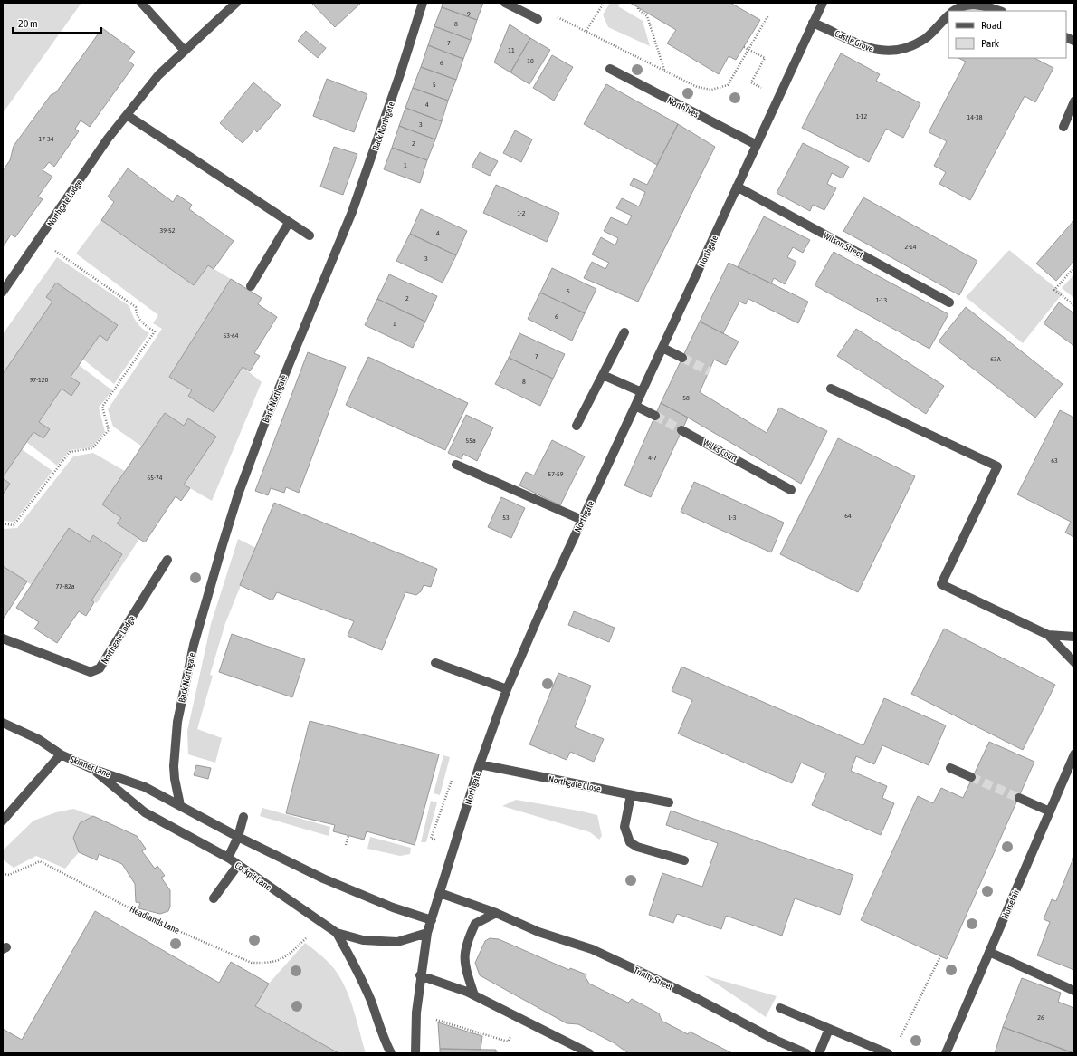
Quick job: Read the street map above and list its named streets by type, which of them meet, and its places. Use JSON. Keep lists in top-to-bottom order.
{
  "streets": {
    "street": [
      "Castle Grove",
      "North Ives",
      "Back Northgate",
      "Northgate Lodge",
      "Wilson Street",
      "Northgate",
      "Wilks Court",
      "Skinner Lane",
      "Northgate Close",
      "Cockpit Lane",
      "Horsefair",
      "Trinity Street"
    ],
    "path": ["Headlands Lane"]
  },
  "crossings": [
    ["Castle Grove", "Northgate"],
    ["North Ives", "Northgate"],
    ["Back Northgate", "Skinner Lane"],
    ["Wilson Street", "Northgate"],
    ["Northgate", "Northgate Close"],
    ["Northgate", "Cockpit Lane"],
    ["Northgate", "Trinity Street"],
    ["Skinner Lane", "Cockpit Lane"]
  ],
  "house_numbers": [
    "9",
    "8",
    "7",
    "11",
    "10",
    "6",
    "5",
    "4",
    "1-12",
    "14-38",
    "3",
    "17-34",
    "2",
    "1",
    "1-2",
    "39-52",
    "4",
    "2-14",
    "3",
    "5",
    "2",
    "1-13",
    "6",
    "1",
    "53-64",
    "7",
    "63A",
    "97-120",
    "8",
    "58",
    "55a",
    "4-7",
    "63",
    "57-59",
    "65-74",
    "64",
    "53",
    "1-3",
    "77-82a",
    "26"
  ],
  "legend": ["Road", "Park"],
  "scale_bar": "20 m"
}
